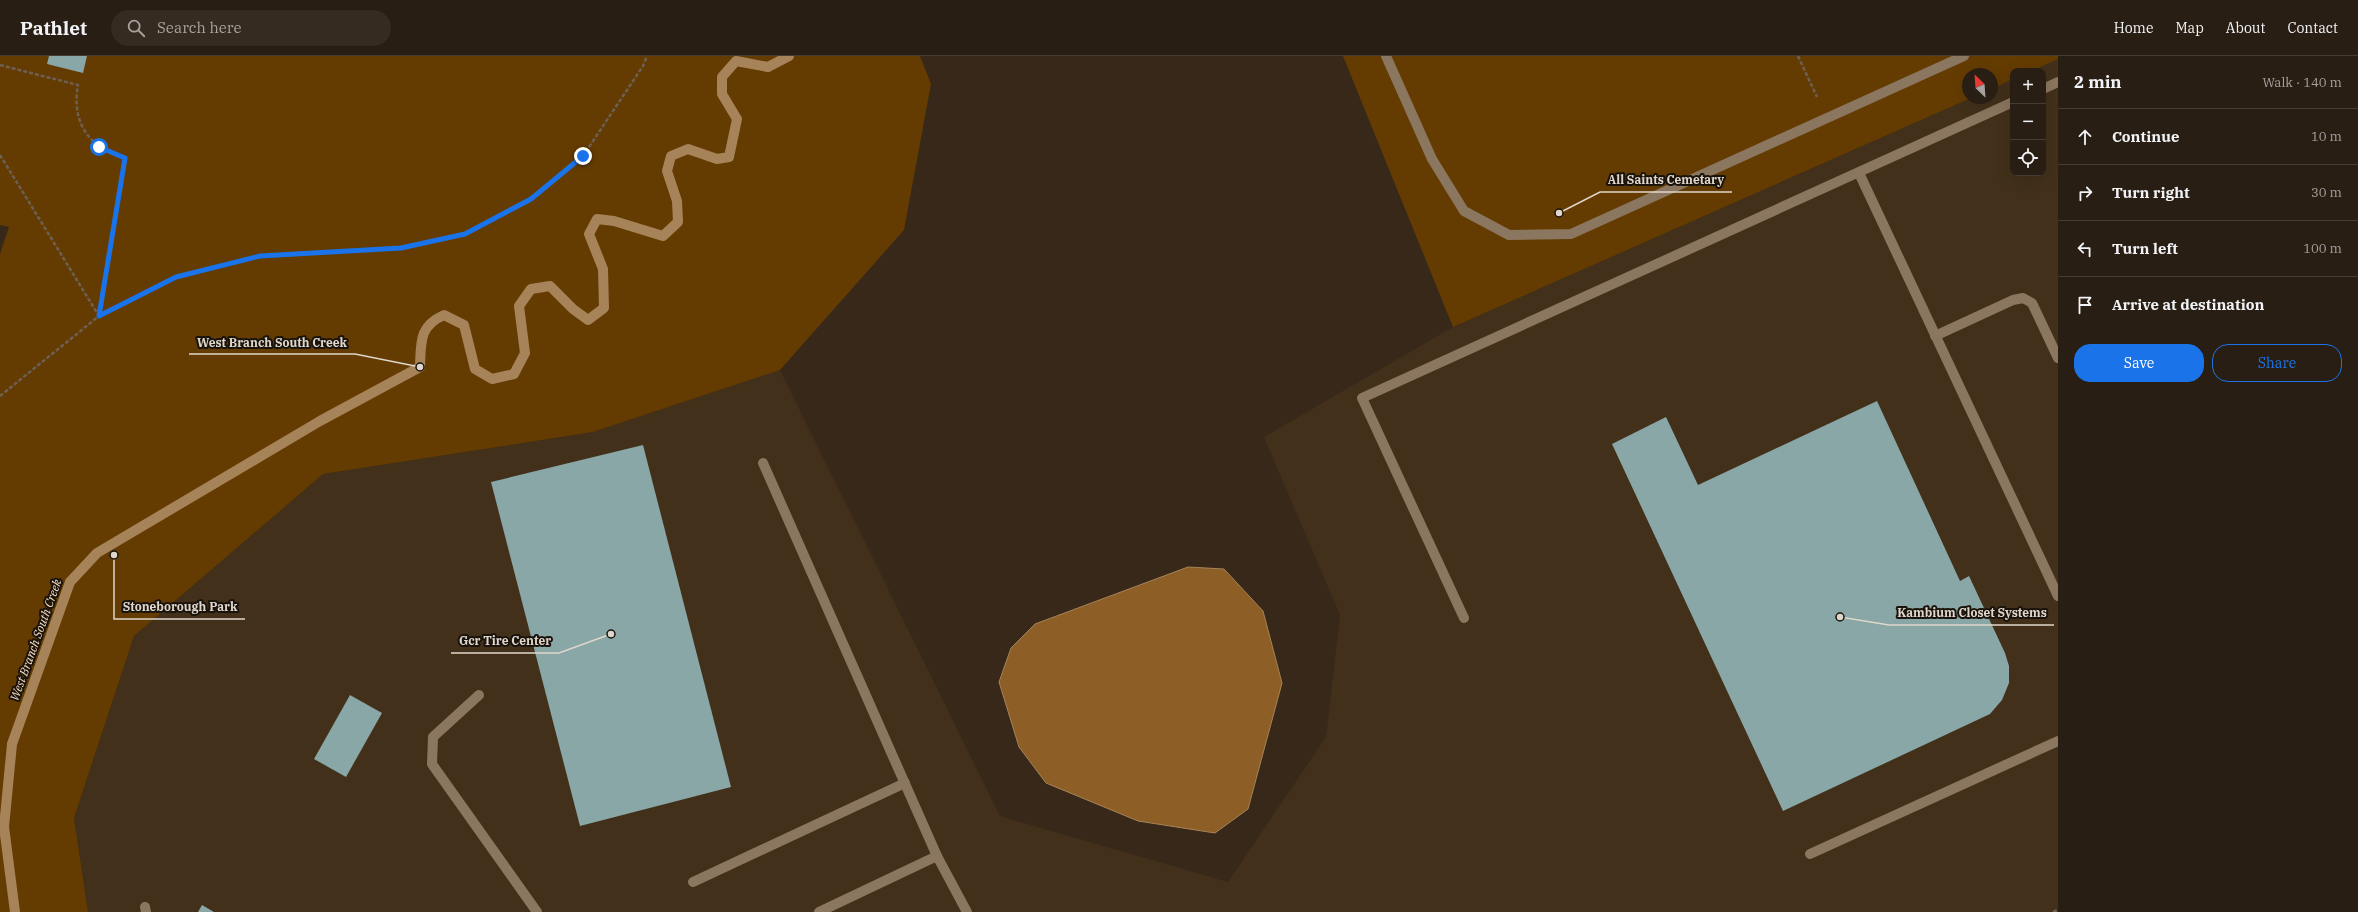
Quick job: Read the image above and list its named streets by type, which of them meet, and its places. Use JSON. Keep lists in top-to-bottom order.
{
  "water": ["West Branch South Creek"],
  "places": [
    "All Saints Cemetary",
    "West Branch South Creek",
    "Stoneborough Park",
    "Kambium Closet Systems",
    "Gcr Tire Center"
  ],
  "north": "top left",
  "page": {
    "header": "Pathlet",
    "search": "Search here",
    "nav": [
      "Home",
      "Map",
      "About",
      "Contact"
    ],
    "heading": ["2 min", "Walk · 140 m"],
    "map_buttons": ["+", "−"],
    "list": [
      ["Continue", "10 m"],
      ["Turn right", "30 m"],
      ["Turn left", "100 m"],
      "Arrive at destination"
    ],
    "buttons": ["Save", "Share"]
  }
}
